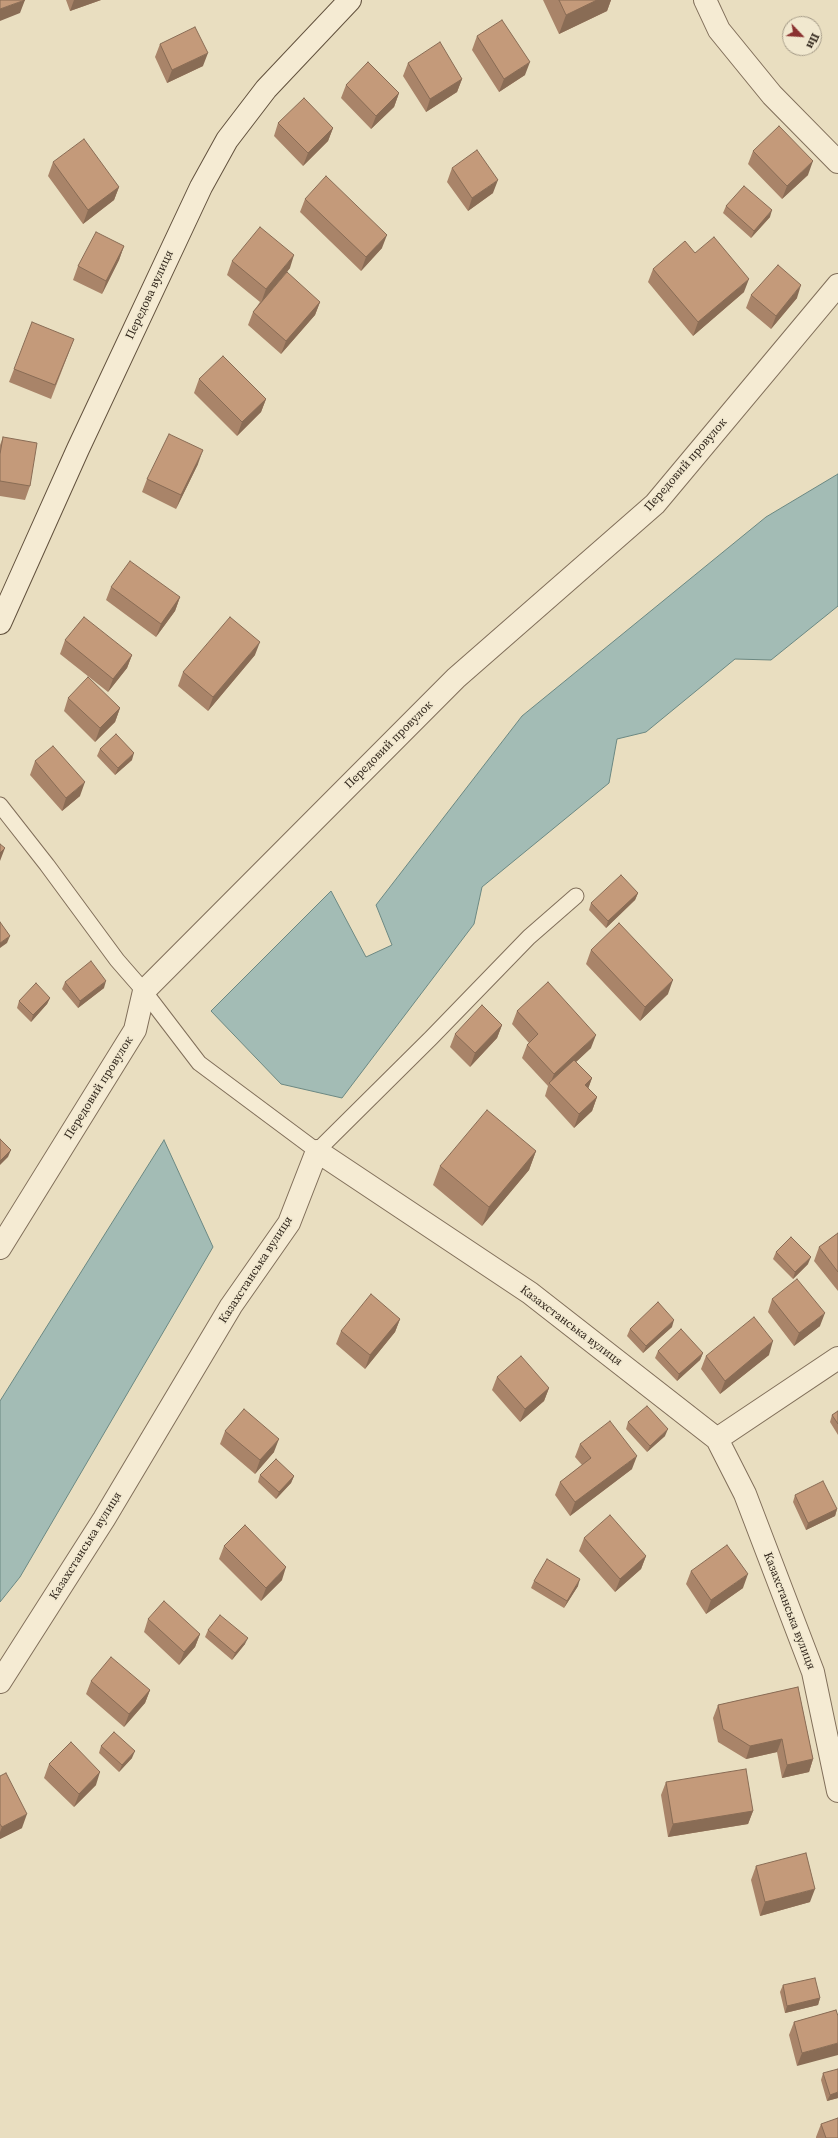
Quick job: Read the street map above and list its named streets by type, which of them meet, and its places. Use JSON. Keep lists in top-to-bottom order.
{
  "streets": {
    "street": ["Передова вулиця", "Передовий провулок", "Казахстанська вулиця"]
  },
  "north": "bottom right"
}
